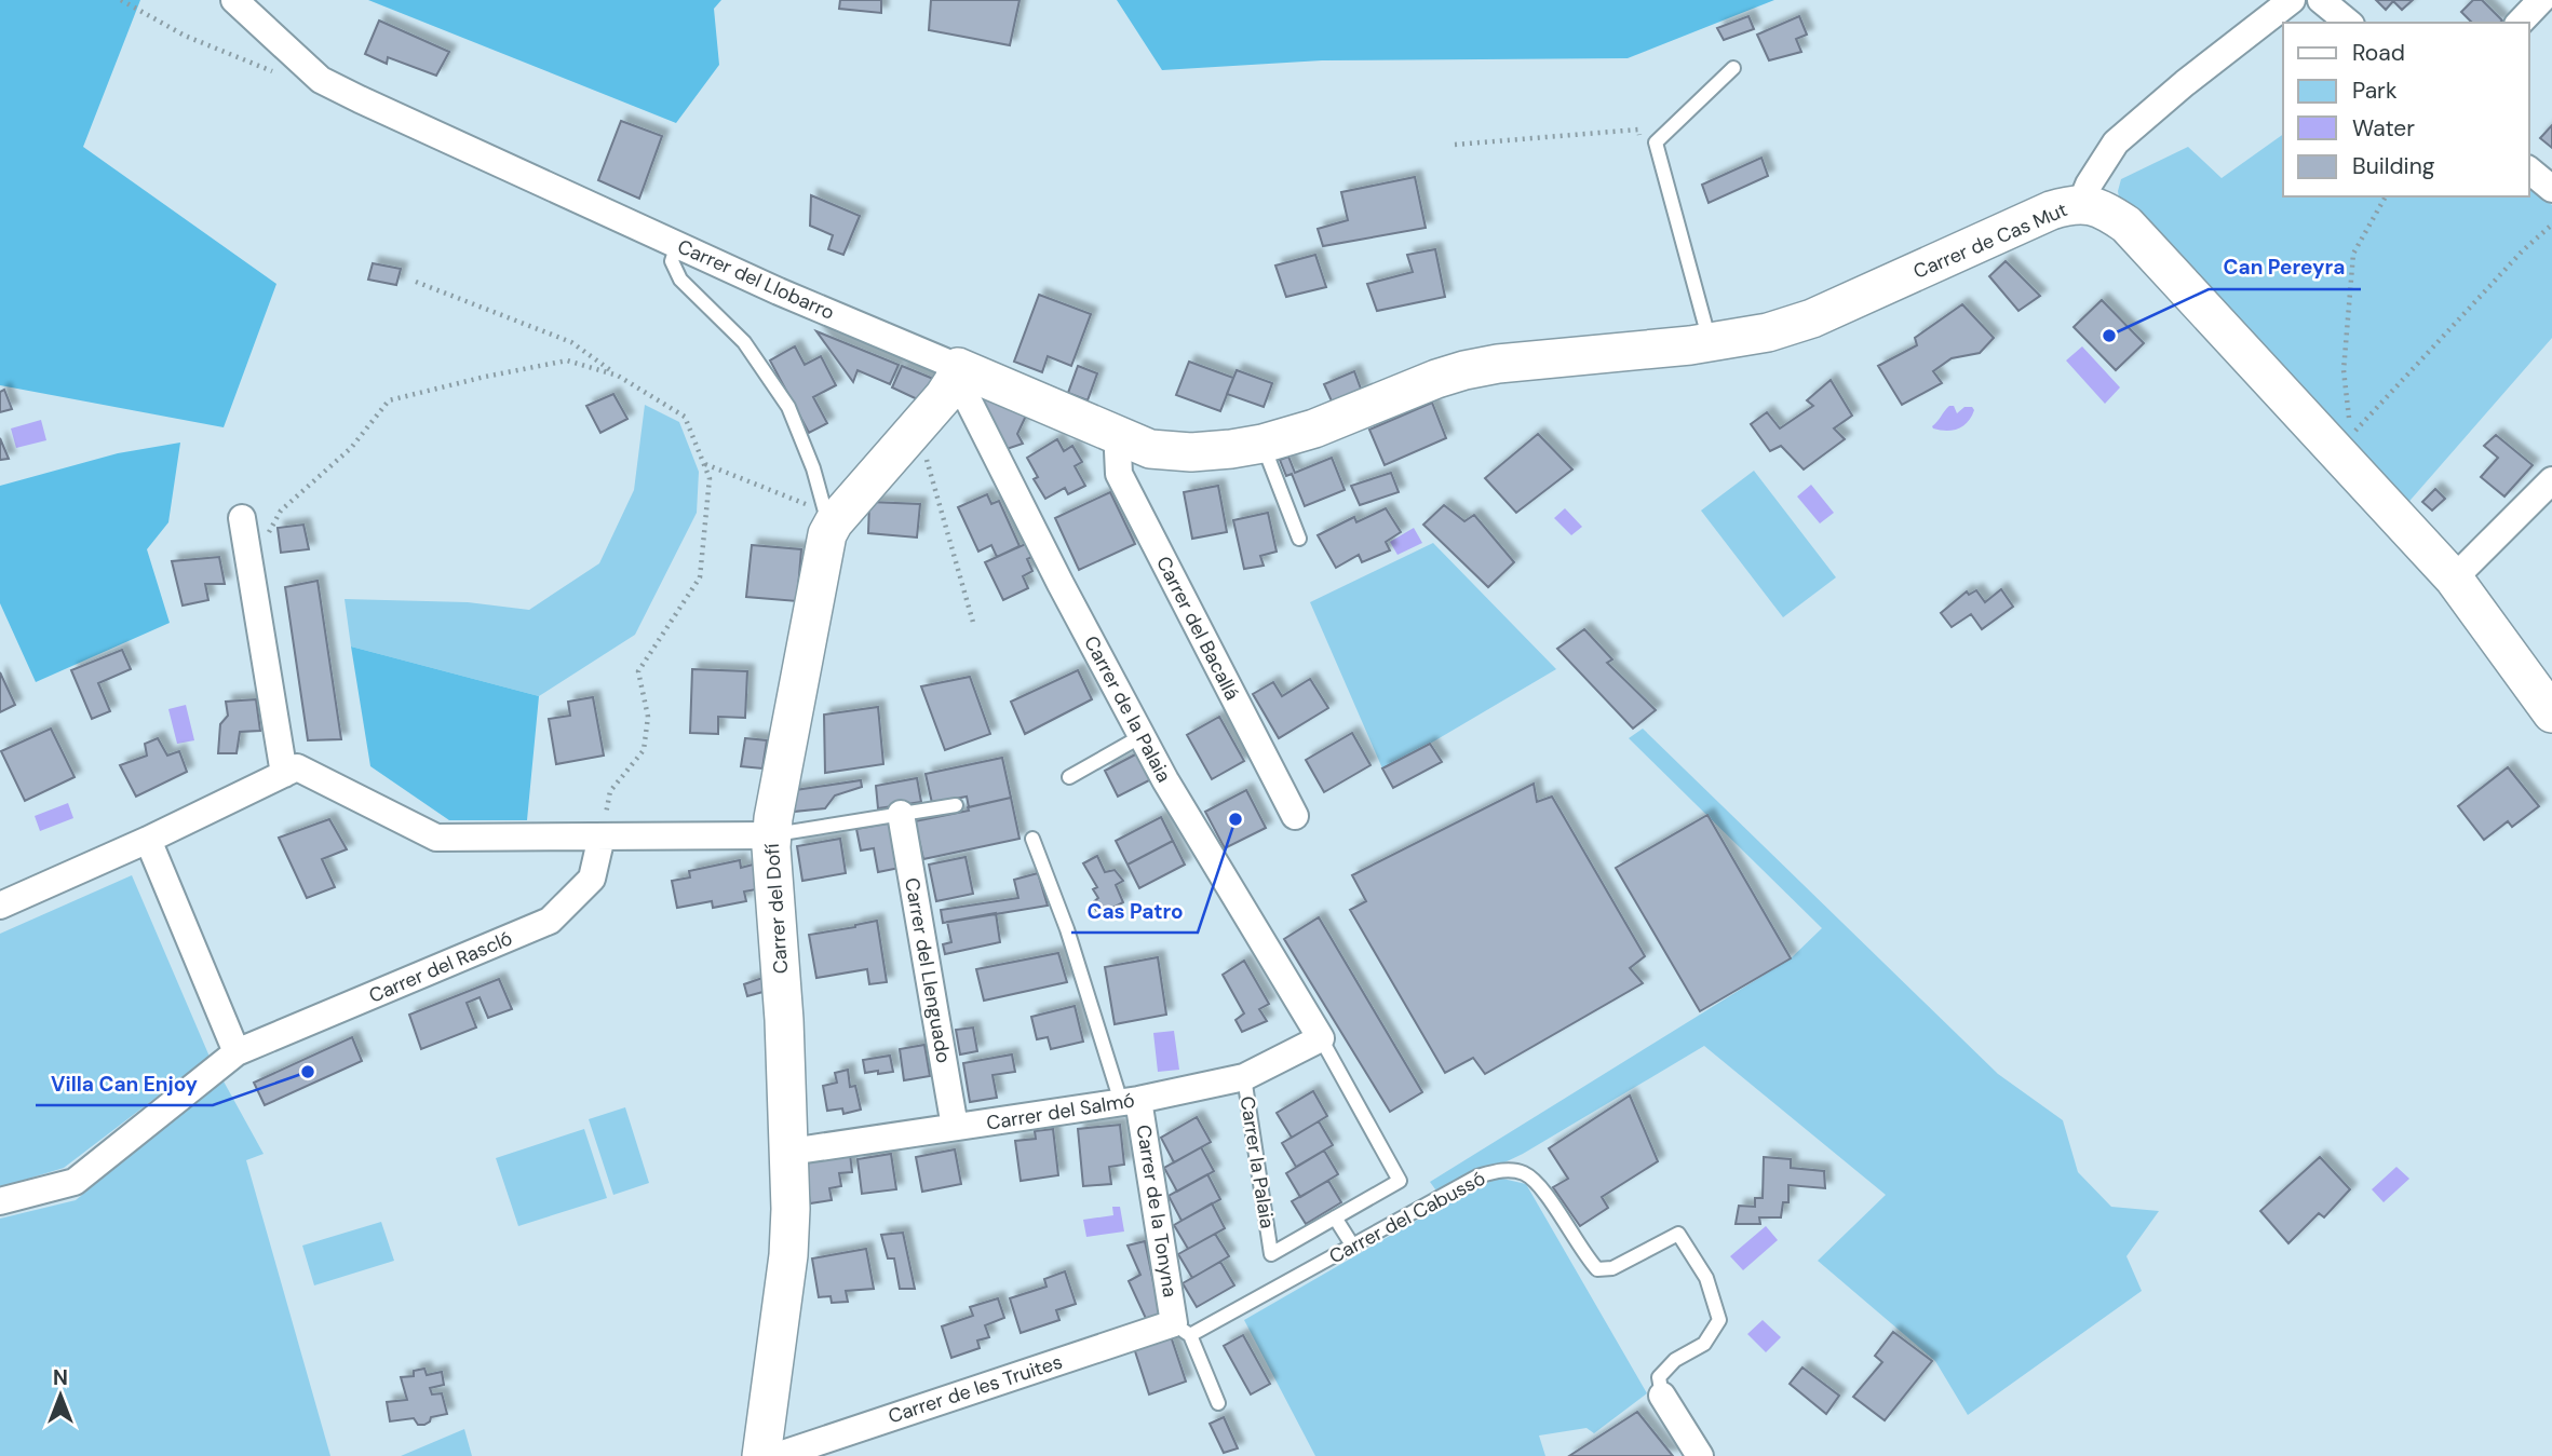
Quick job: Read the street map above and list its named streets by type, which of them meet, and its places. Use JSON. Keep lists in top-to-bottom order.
{
  "streets": {
    "street": [
      "Carrer de Cas Mut",
      "Carrer del Llobarro",
      "Carrer del Bacallá",
      "Carrer de la Palaia",
      "Carrer del Dofí",
      "Carrer del Rascló",
      "Carrer del Llenguado",
      "Carrer del Salmó",
      "Carrer de la Tonyna",
      "Carrer del Cabussó",
      "Carrer de les Truites"
    ],
    "lane": ["Carrer la Palaia"]
  },
  "crossings": [
    ["Carrer de Cas Mut", "Carrer del Llobarro"],
    ["Carrer del Llobarro", "Carrer del Bacallá"],
    ["Carrer del Llobarro", "Carrer de la Palaia"],
    ["Carrer del Llobarro", "Carrer del Dofí"],
    ["Carrer de la Palaia", "Carrer del Dofí"],
    ["Carrer de la Palaia", "Carrer del Salmó"],
    ["Carrer de la Palaia", "Carrer la Palaia"],
    ["Carrer del Dofí", "Carrer del Salmó"],
    ["Carrer del Llenguado", "Carrer del Salmó"],
    ["Carrer del Salmó", "Carrer la Palaia"],
    ["Carrer del Salmó", "Carrer de la Tonyna"],
    ["Carrer de la Tonyna", "Carrer del Cabussó"],
    ["Carrer de la Tonyna", "Carrer de les Truites"],
    ["Carrer del Cabussó", "Carrer de les Truites"]
  ],
  "places": ["Can Pereyra", "Cas Patro", "Villa Can Enjoy"],
  "legend": [
    "Road",
    "Park",
    "Water",
    "Building"
  ],
  "north": "top"
}
